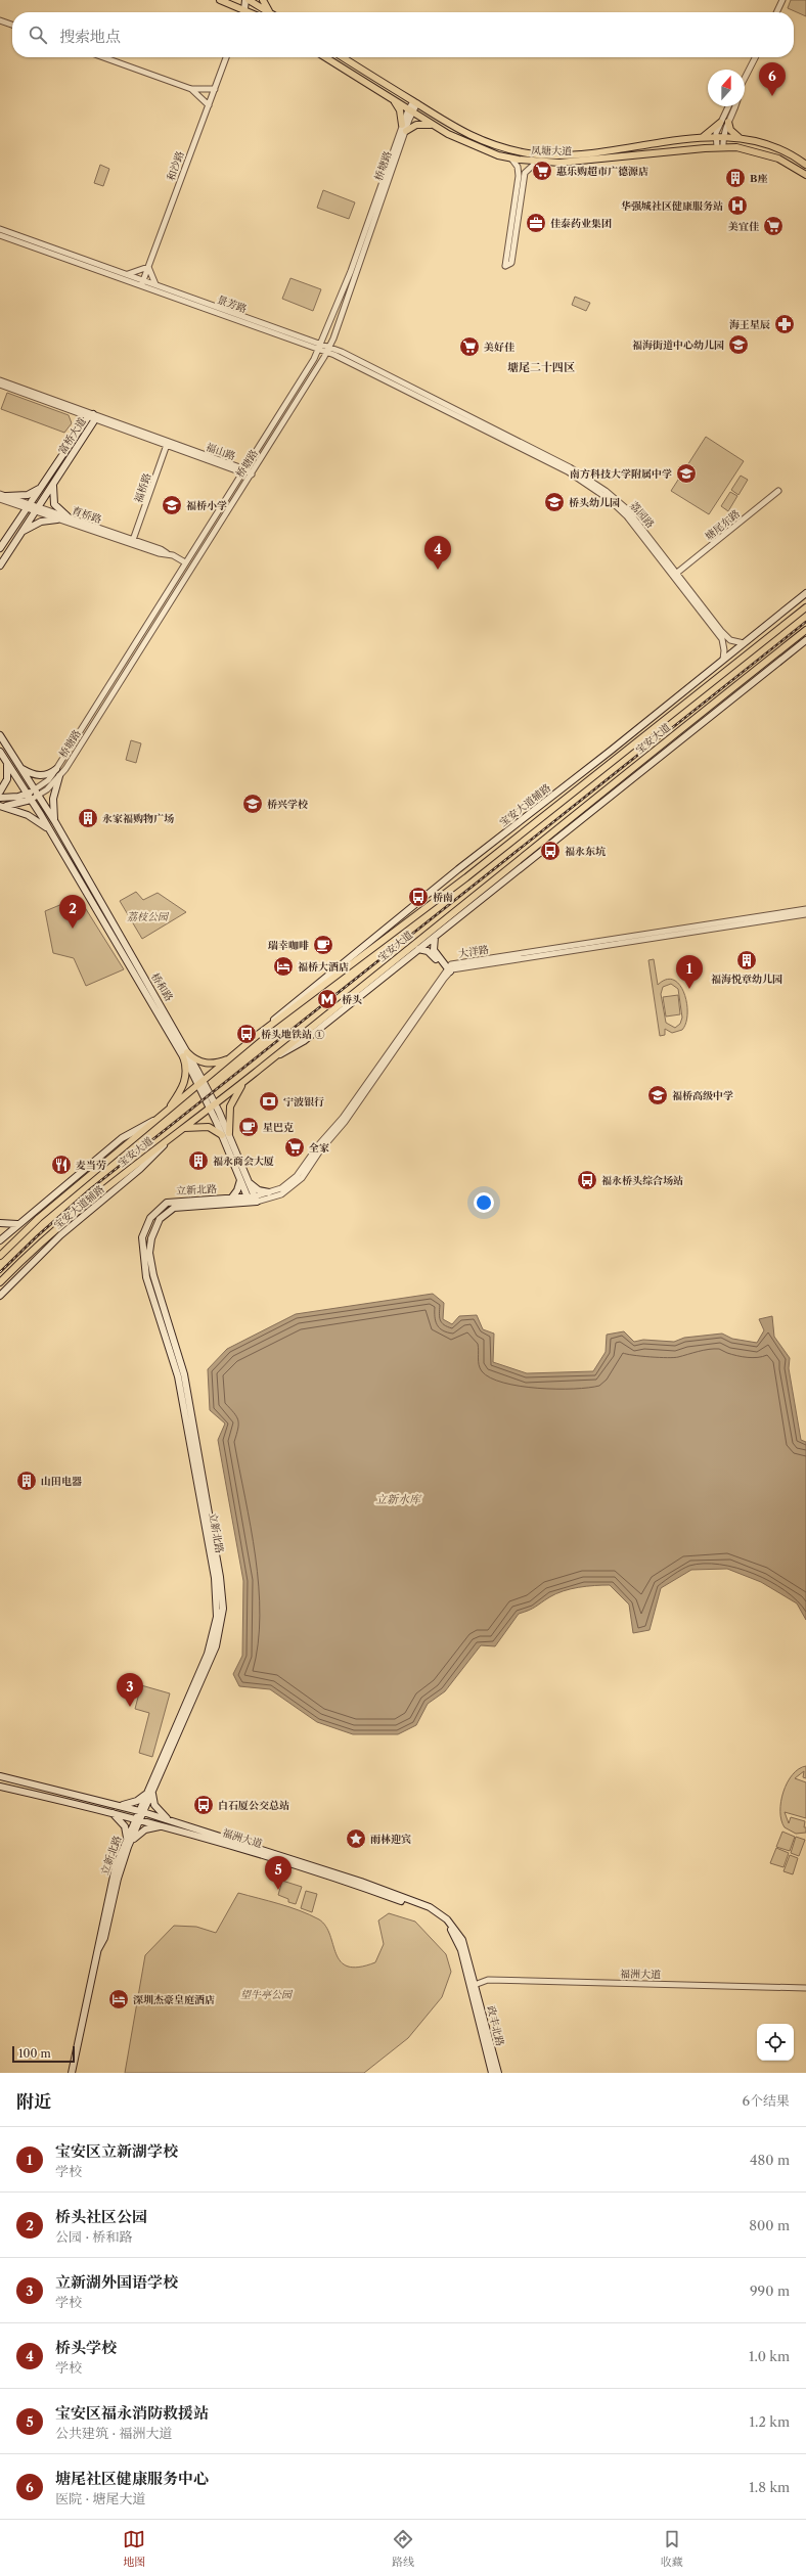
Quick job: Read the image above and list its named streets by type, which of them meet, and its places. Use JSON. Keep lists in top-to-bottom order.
{
  "streets": {
    "main road": [
      "凤塘大道",
      "桥塘路",
      "富桥大道",
      "宝安大道",
      "宝安大道辅路",
      "桥和路",
      "立新北路",
      "福洲大道",
      "政丰北路"
    ],
    "street": [
      "和沙路",
      "景芳路",
      "福山路",
      "福桥路",
      "育桥路",
      "荔园路",
      "塘尾东路",
      "大洋路"
    ]
  },
  "crossings": [
    ["凤塘大道", "桥塘路"],
    ["和沙路", "景芳路"],
    ["桥塘路", "景芳路"],
    ["桥塘路", "福山路"],
    ["桥塘路", "育桥路"],
    ["桥塘路", "桥和路"],
    ["景芳路", "荔园路"],
    ["富桥大道", "福山路"],
    ["富桥大道", "育桥路"],
    ["福山路", "福桥路"],
    ["福桥路", "育桥路"],
    ["荔园路", "塘尾东路"],
    ["荔园路", "宝安大道辅路"],
    ["宝安大道", "宝安大道辅路"],
    ["宝安大道", "桥和路"],
    ["桥和路", "立新北路"],
    ["立新北路", "福洲大道"],
    ["福洲大道", "政丰北路"]
  ],
  "districts": ["塘尾二十四区"],
  "water": ["立新水库"],
  "parks": ["荔枝公园", "望牛亭公园"],
  "places": {
    "supermarket": [
      "惠乐购超市广德源店",
      "美宜佳",
      "美好佳",
      "全家"
    ],
    "building": [
      "B座",
      "永家福购物广场",
      "福海悦章幼儿园",
      "福永商会大厦",
      "山田电器"
    ],
    "hospital": ["华强城社区健康服务站"],
    "office": ["佳泰药业集团"],
    "pharmacy": ["海王星辰"],
    "school or university": [
      "福海街道中心幼儿园",
      "南方科技大学附属中学",
      "桥头幼儿园",
      "福桥小学",
      "桥兴学校",
      "福桥高级中学"
    ],
    "bus stop": [
      "福永东坑",
      "桥南",
      "桥头地铁站 ①",
      "福永桥头综合场站",
      "白石厦公交总站"
    ],
    "cafe": ["瑞幸咖啡", "星巴克"],
    "hotel": ["福桥大酒店", "深圳杰豪皇庭酒店"],
    "metro station": ["桥头"],
    "bank": ["宁波银行"],
    "restaurant": ["麦当劳"],
    "place": ["雨林迎宾"]
  },
  "scale_bar": "100 m",
  "north": "top",
  "page": {
    "search": "搜索地点",
    "pins": [
      "6",
      "4",
      "2",
      "1",
      "3",
      "5"
    ],
    "scale": "100 m",
    "heading": ["附近", "6个结果"],
    "list": [
      {
        "mark": "1",
        "name": "宝安区立新湖学校",
        "note": "学校",
        "value": "480 m"
      },
      {
        "mark": "2",
        "name": "桥头社区公园",
        "note": "公园 · 桥和路",
        "value": "800 m"
      },
      {
        "mark": "3",
        "name": "立新湖外国语学校",
        "note": "学校",
        "value": "990 m"
      },
      {
        "mark": "4",
        "name": "桥头学校",
        "note": "学校",
        "value": "1.0 km"
      },
      {
        "mark": "5",
        "name": "宝安区福永消防救援站",
        "note": "公共建筑 · 福洲大道",
        "value": "1.2 km"
      },
      {
        "mark": "6",
        "name": "塘尾社区健康服务中心",
        "note": "医院 · 塘尾大道",
        "value": "1.8 km"
      }
    ],
    "nav": ["地图", "路线", "收藏"]
  }
}
